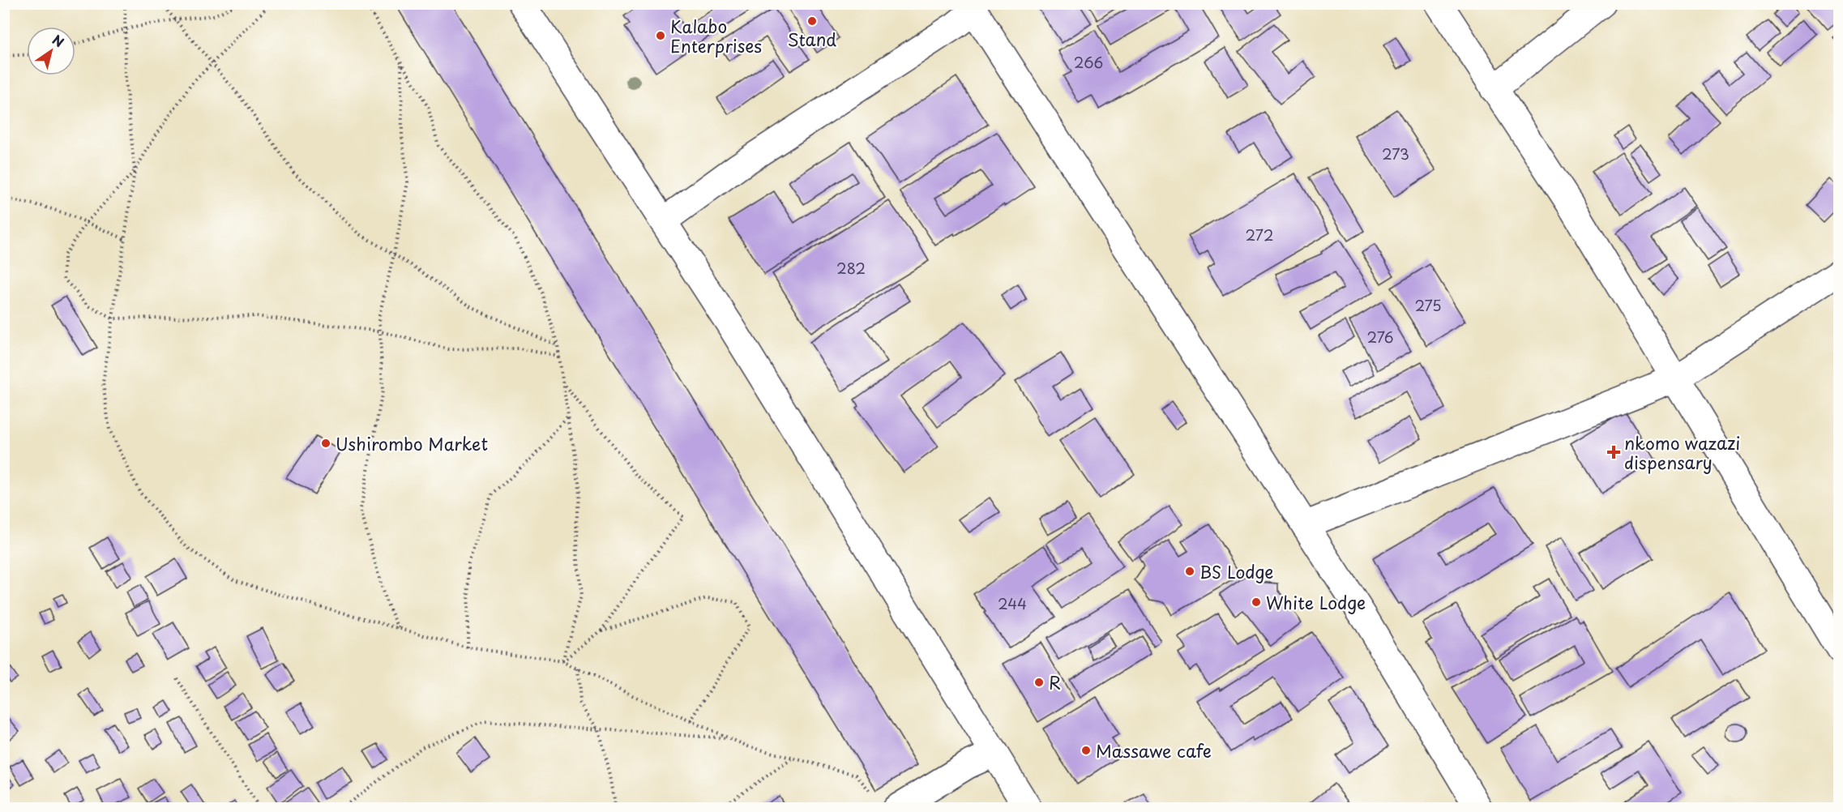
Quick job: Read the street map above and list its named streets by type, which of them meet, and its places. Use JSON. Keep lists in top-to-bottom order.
{
  "places": {
    "other": [
      "Stand",
      "Kalabo Enterprises",
      "Ushirombo Market",
      "BS Lodge",
      "White Lodge",
      "R",
      "Massawe cafe"
    ],
    "health": ["nkomo wazazi dispensary"]
  },
  "house_numbers": [
    "266",
    "273",
    "272",
    "282",
    "275",
    "276",
    "244"
  ],
  "north": "top right"
}
